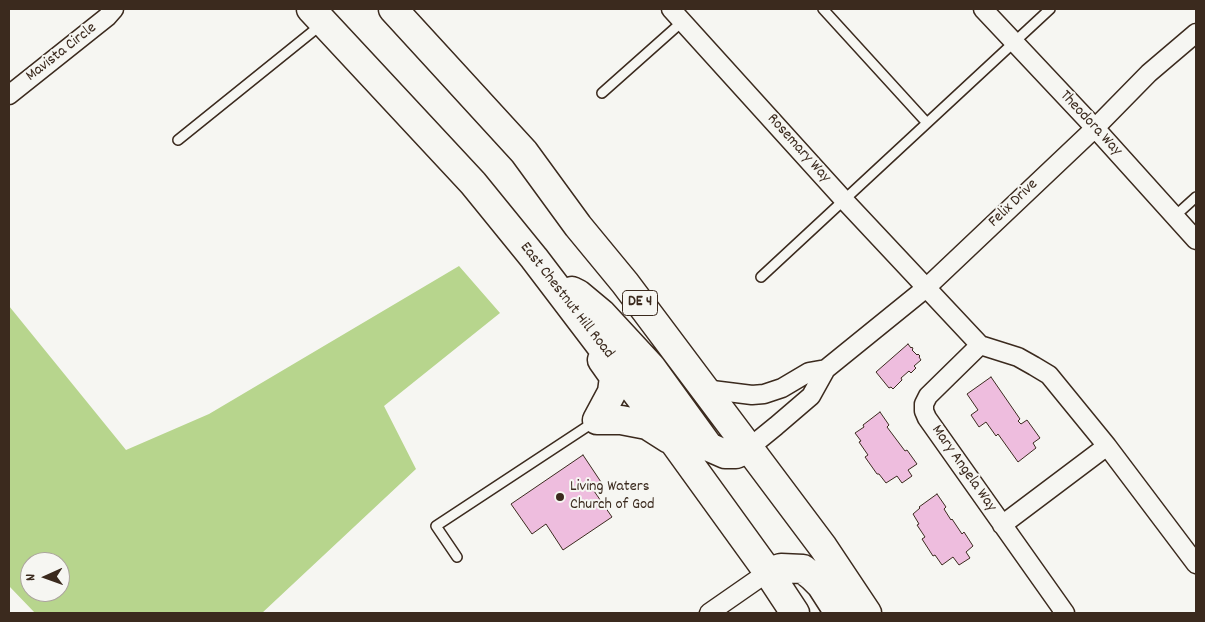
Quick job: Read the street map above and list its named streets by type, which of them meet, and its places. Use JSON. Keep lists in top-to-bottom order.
{
  "streets": {
    "main road": ["East Chestnut Hill Road", "DE 4"],
    "street": [
      "Mavista Circle",
      "Theodora Way",
      "Rosemary Way",
      "Felix Drive",
      "Mary Angela Way"
    ]
  },
  "crossings": [
    ["Theodora Way", "Felix Drive"],
    ["Rosemary Way", "Felix Drive"],
    ["Felix Drive", "DE 4"]
  ],
  "places": ["Living Waters Church of God"],
  "north": "left"
}
